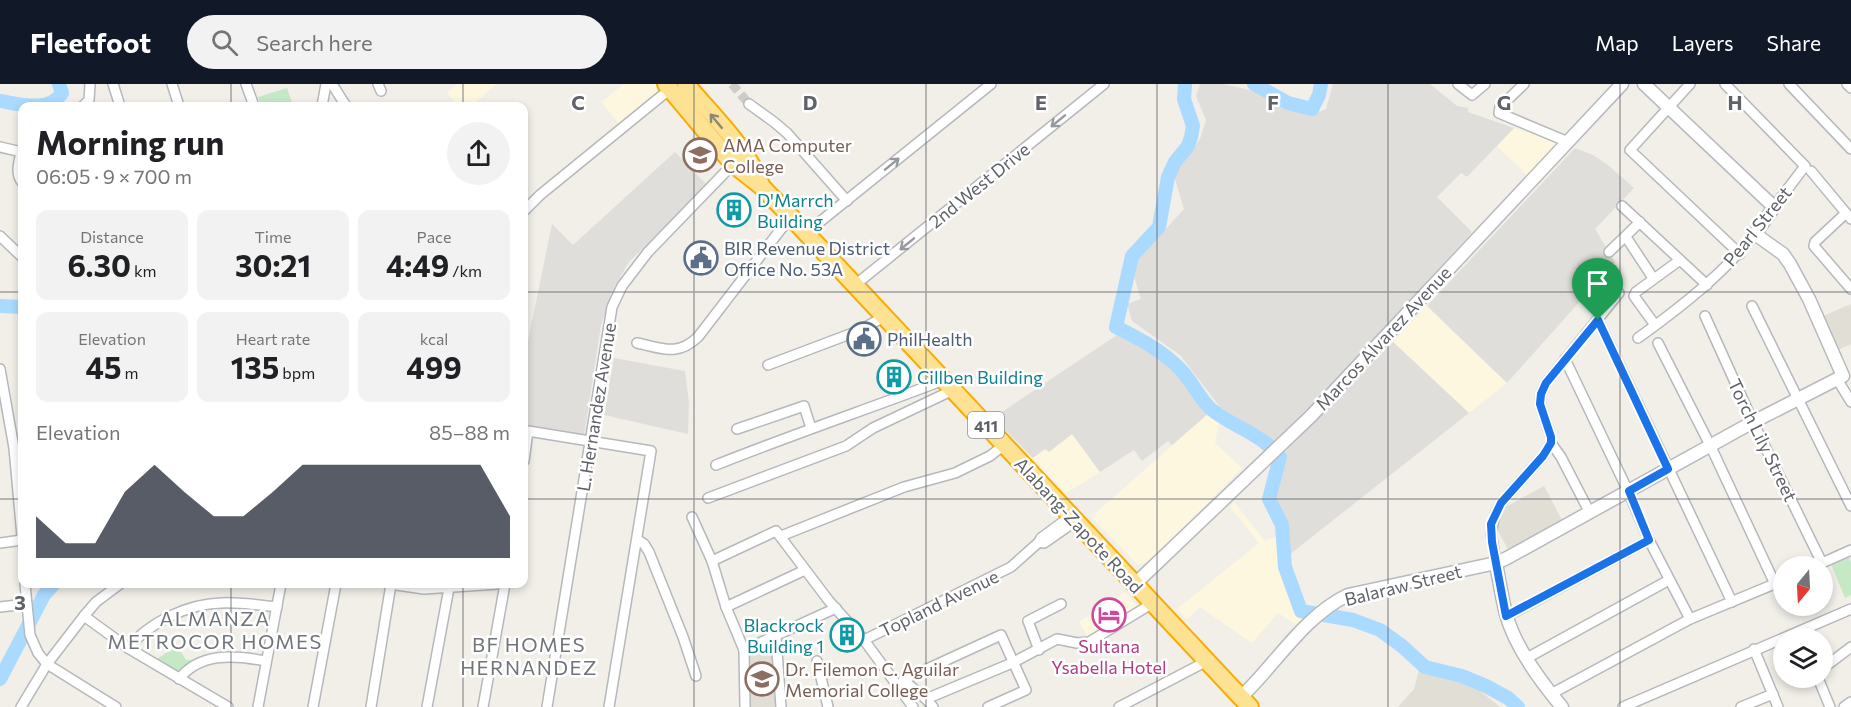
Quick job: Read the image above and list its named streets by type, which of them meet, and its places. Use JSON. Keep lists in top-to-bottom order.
{
  "streets": {
    "highway": ["411", "Alabang-Zapote Road"],
    "street": [
      "2nd West Drive",
      "Pearl Street",
      "Marcos Alvarez Avenue",
      "L. Hernandez Avenue",
      "Torch Lily Street",
      "Balaraw Street",
      "Topland Avenue"
    ]
  },
  "crossings": [
    ["2nd West Drive", "Alabang-Zapote Road"],
    ["Marcos Alvarez Avenue", "Alabang-Zapote Road"],
    ["L. Hernandez Avenue", "Alabang-Zapote Road"],
    ["Torch Lily Street", "Balaraw Street"],
    ["Alabang-Zapote Road", "Balaraw Street"],
    ["Alabang-Zapote Road", "Topland Avenue"]
  ],
  "districts": ["ALMANZA METROCOR HOMES", "BF HOMES HERNANDEZ"],
  "places": {
    "school or university": ["AMA Computer College", "Dr. Filemon C. Aguilar Memorial College"],
    "building": ["D'Marrch Building", "Cillben Building", "Blackrock Building 1"],
    "public building": ["BIR Revenue District Office No. 53A", "PhilHealth"],
    "hotel": ["Sultana Ysabella Hotel"]
  },
  "north": "bottom",
  "page": {
    "header": "Fleetfoot",
    "search": "Search here",
    "nav": ["Map", "Layers", "Share"],
    "heading": ["Morning run", "06:05 · 9 × 700 m"],
    "stats": [
      ["Distance", "6.30 km"],
      ["Time", "30:21"],
      ["Pace", "4:49 /km"],
      ["Elevation", "45 m"],
      ["Heart rate", "135 bpm"],
      ["kcal", "499"]
    ],
    "chart": ["Elevation", "85–88 m"]
  },
  "grid": {
    "columns": [
      "C",
      "D",
      "E",
      "F",
      "G",
      "H"
    ],
    "rows": ["3"]
  }
}
